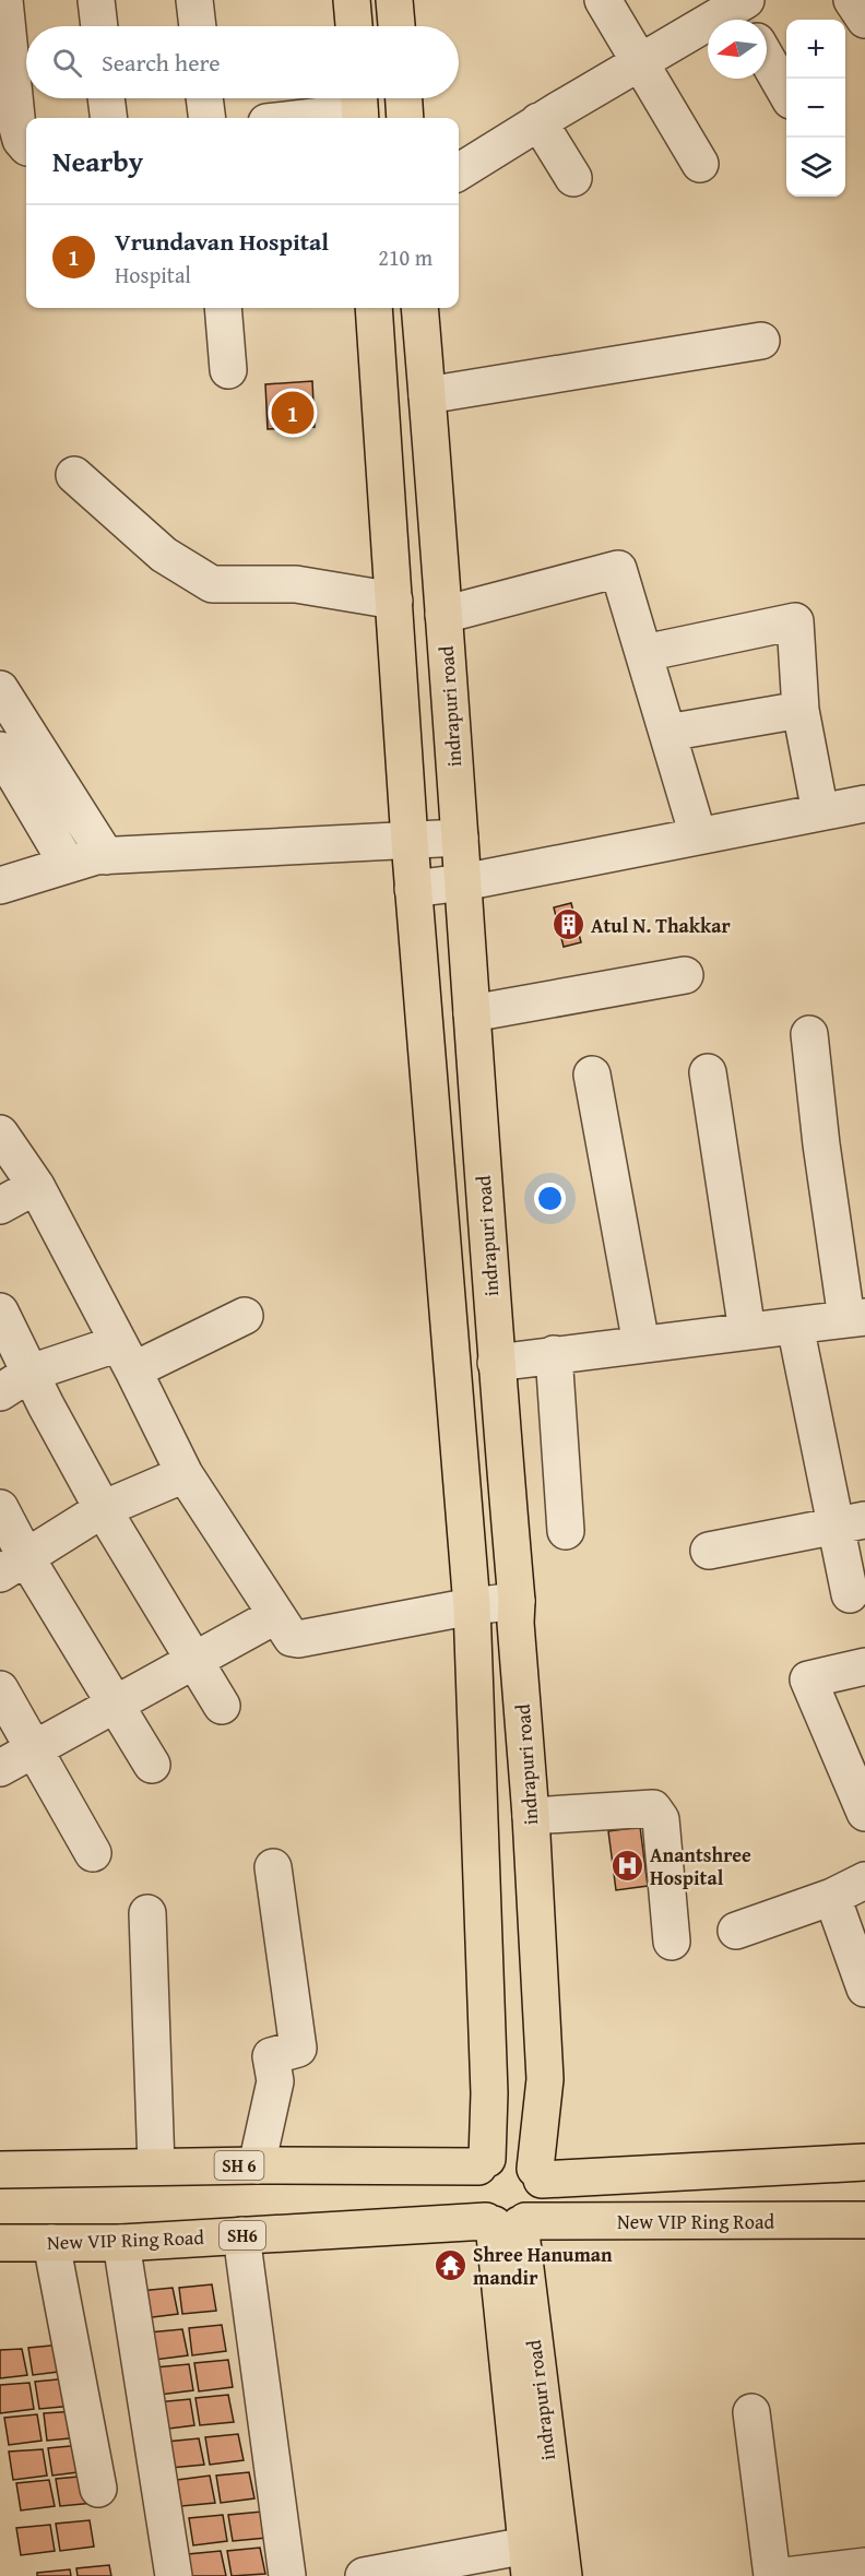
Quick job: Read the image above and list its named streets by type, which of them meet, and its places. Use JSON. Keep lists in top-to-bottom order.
{
  "streets": {
    "main road": [
      "indrapuri road",
      "SH 6",
      "New VIP Ring Road",
      "SH6"
    ]
  },
  "crossings": [
    ["indrapuri road", "SH 6"],
    ["indrapuri road", "New VIP Ring Road"],
    ["SH 6", "New VIP Ring Road"]
  ],
  "places": {
    "building": ["Atul N. Thakkar"],
    "hospital": ["Anantshree Hospital"],
    "temple": ["Shree Hanuman mandir"]
  },
  "north": "left",
  "page": {
    "map_buttons": ["+", "−"],
    "search": "Search here",
    "heading": "Nearby",
    "list": [
      {
        "mark": "1",
        "name": "Vrundavan Hospital",
        "note": "Hospital",
        "value": "210 m"
      }
    ],
    "pins": "1"
  }
}
